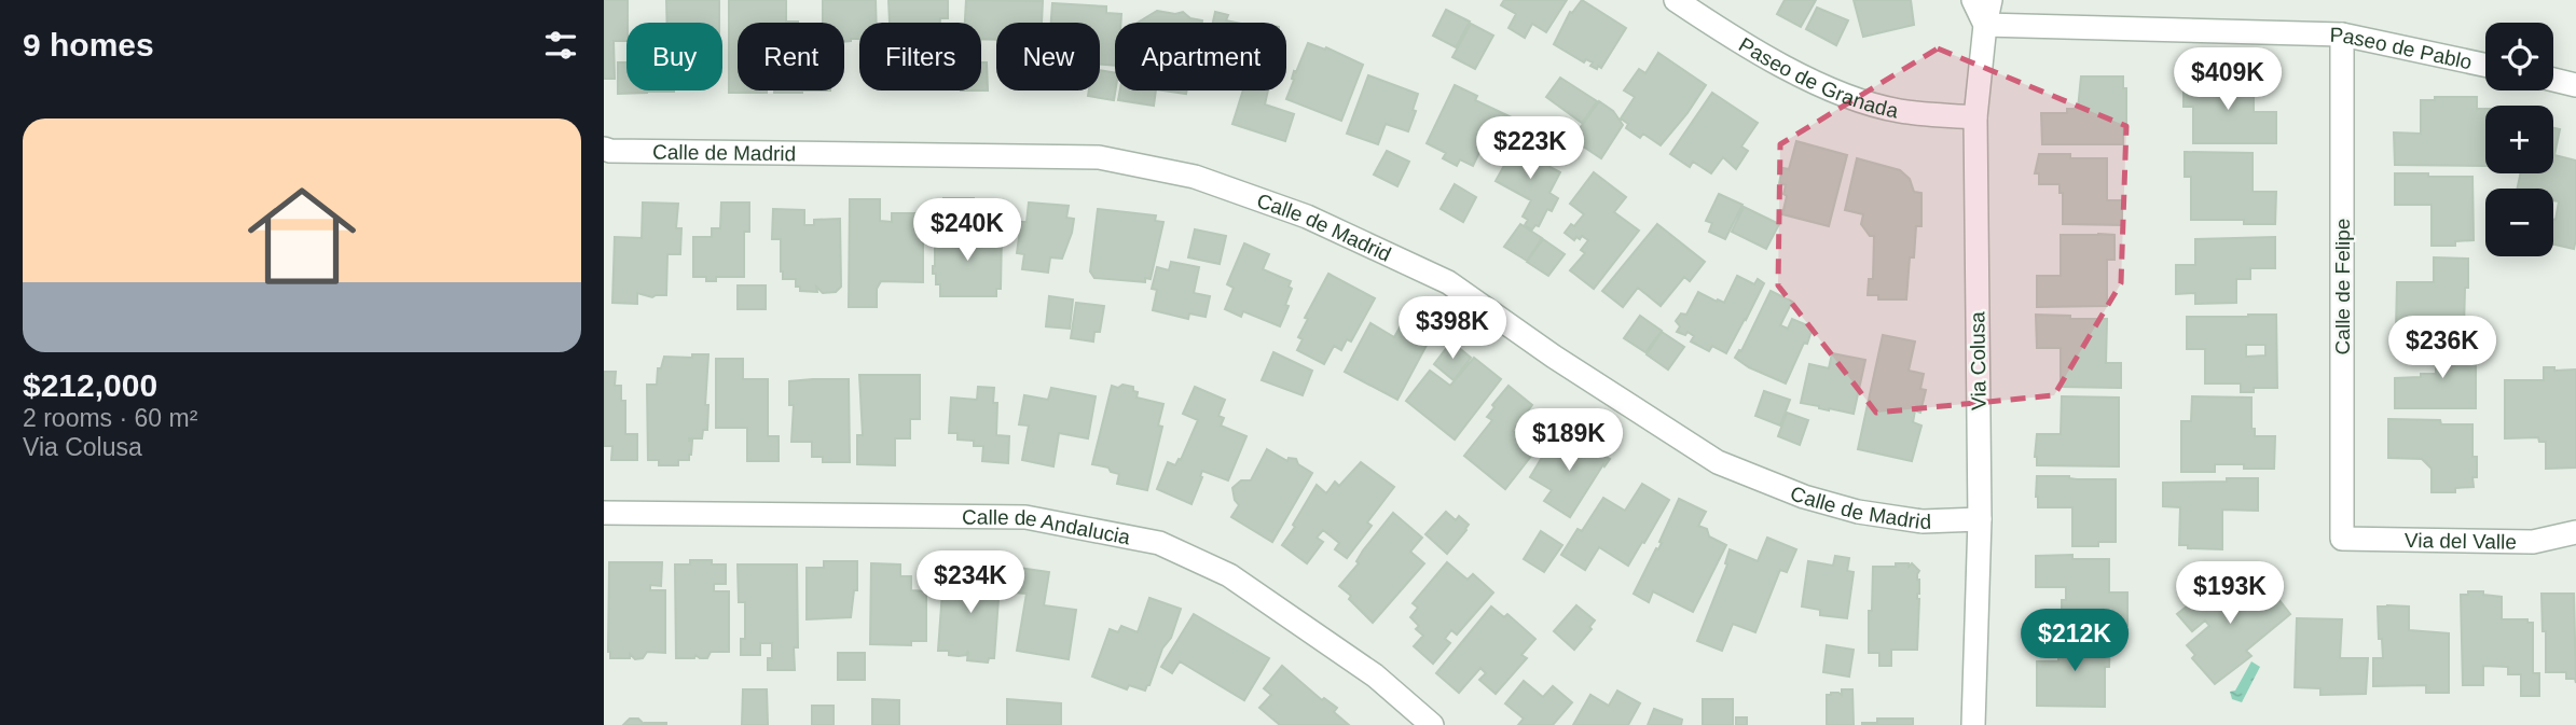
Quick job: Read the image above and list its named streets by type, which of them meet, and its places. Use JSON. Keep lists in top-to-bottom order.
{
  "streets": {
    "street": [
      "Paseo de Pablo",
      "Paseo de Granada",
      "Calle de Madrid",
      "Calle de Felipe",
      "Via Colusa",
      "Calle de Andalucia",
      "Via del Valle"
    ]
  },
  "crossings": [
    ["Paseo de Pablo", "Calle de Felipe"],
    ["Paseo de Pablo", "Via Colusa"],
    ["Paseo de Granada", "Via Colusa"],
    ["Calle de Madrid", "Via Colusa"],
    ["Calle de Felipe", "Via del Valle"]
  ],
  "page": {
    "heading": "9 homes",
    "map_buttons": ["+", "−"],
    "chip": [
      "Buy",
      "Rent",
      "Filters",
      "New",
      "Apartment"
    ],
    "price": [
      "$409K",
      "$223K",
      "$240K",
      "$398K",
      "$236K",
      "$189K",
      "$234K",
      "$193K",
      "$212K"
    ],
    "list": [
      {
        "name": "$212,000",
        "note": "2 rooms · 60 m² · Via Colusa"
      }
    ]
  }
}
